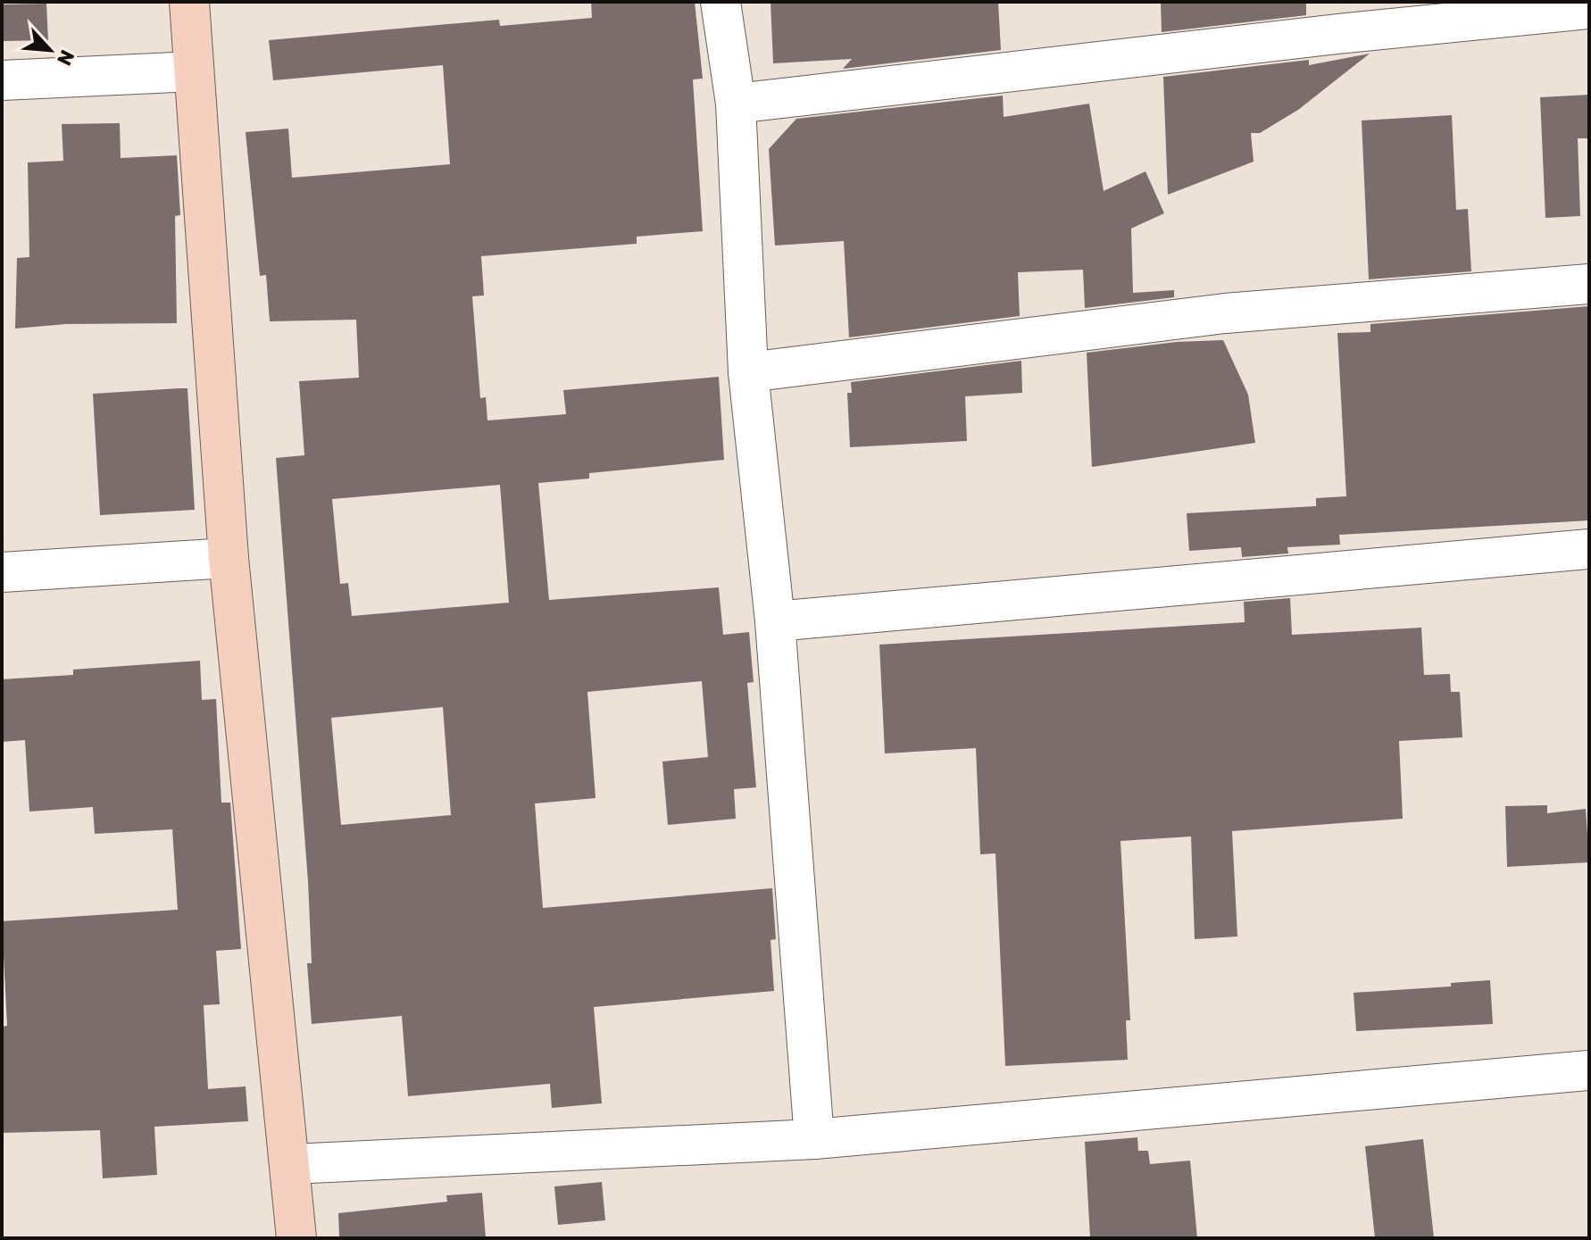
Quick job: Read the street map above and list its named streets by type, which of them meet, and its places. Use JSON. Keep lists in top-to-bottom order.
{
  "north": "bottom right"
}
